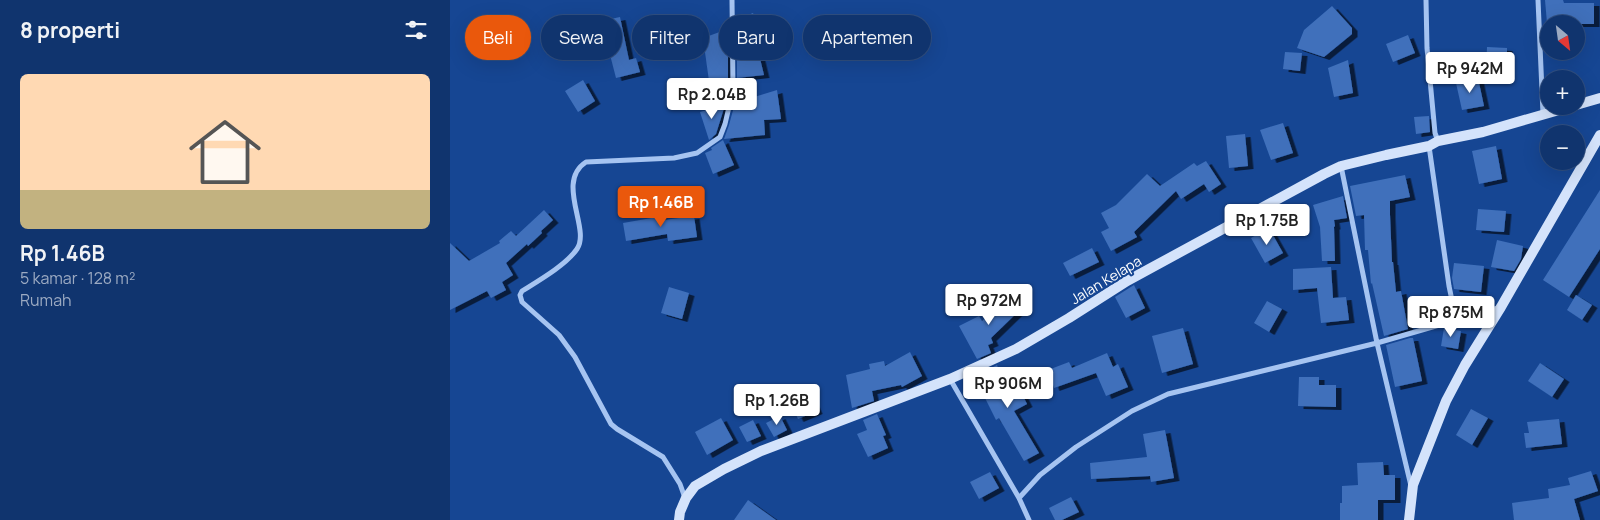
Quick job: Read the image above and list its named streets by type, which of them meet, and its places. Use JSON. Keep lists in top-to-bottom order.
{
  "streets": {
    "street": ["Jalan Kelapa"]
  },
  "north": "bottom right",
  "page": {
    "heading": "8 properti",
    "map_buttons": ["+", "−"],
    "chip": [
      "Beli",
      "Sewa",
      "Filter",
      "Baru",
      "Apartemen"
    ],
    "price": [
      "Rp 942M",
      "Rp 2.04B",
      "Rp 1.46B",
      "Rp 1.75B",
      "Rp 972M",
      "Rp 875M",
      "Rp 906M",
      "Rp 1.26B"
    ],
    "list": [
      {
        "name": "Rp 1.46B",
        "note": "5 kamar · 128 m² · Rumah"
      }
    ]
  }
}
